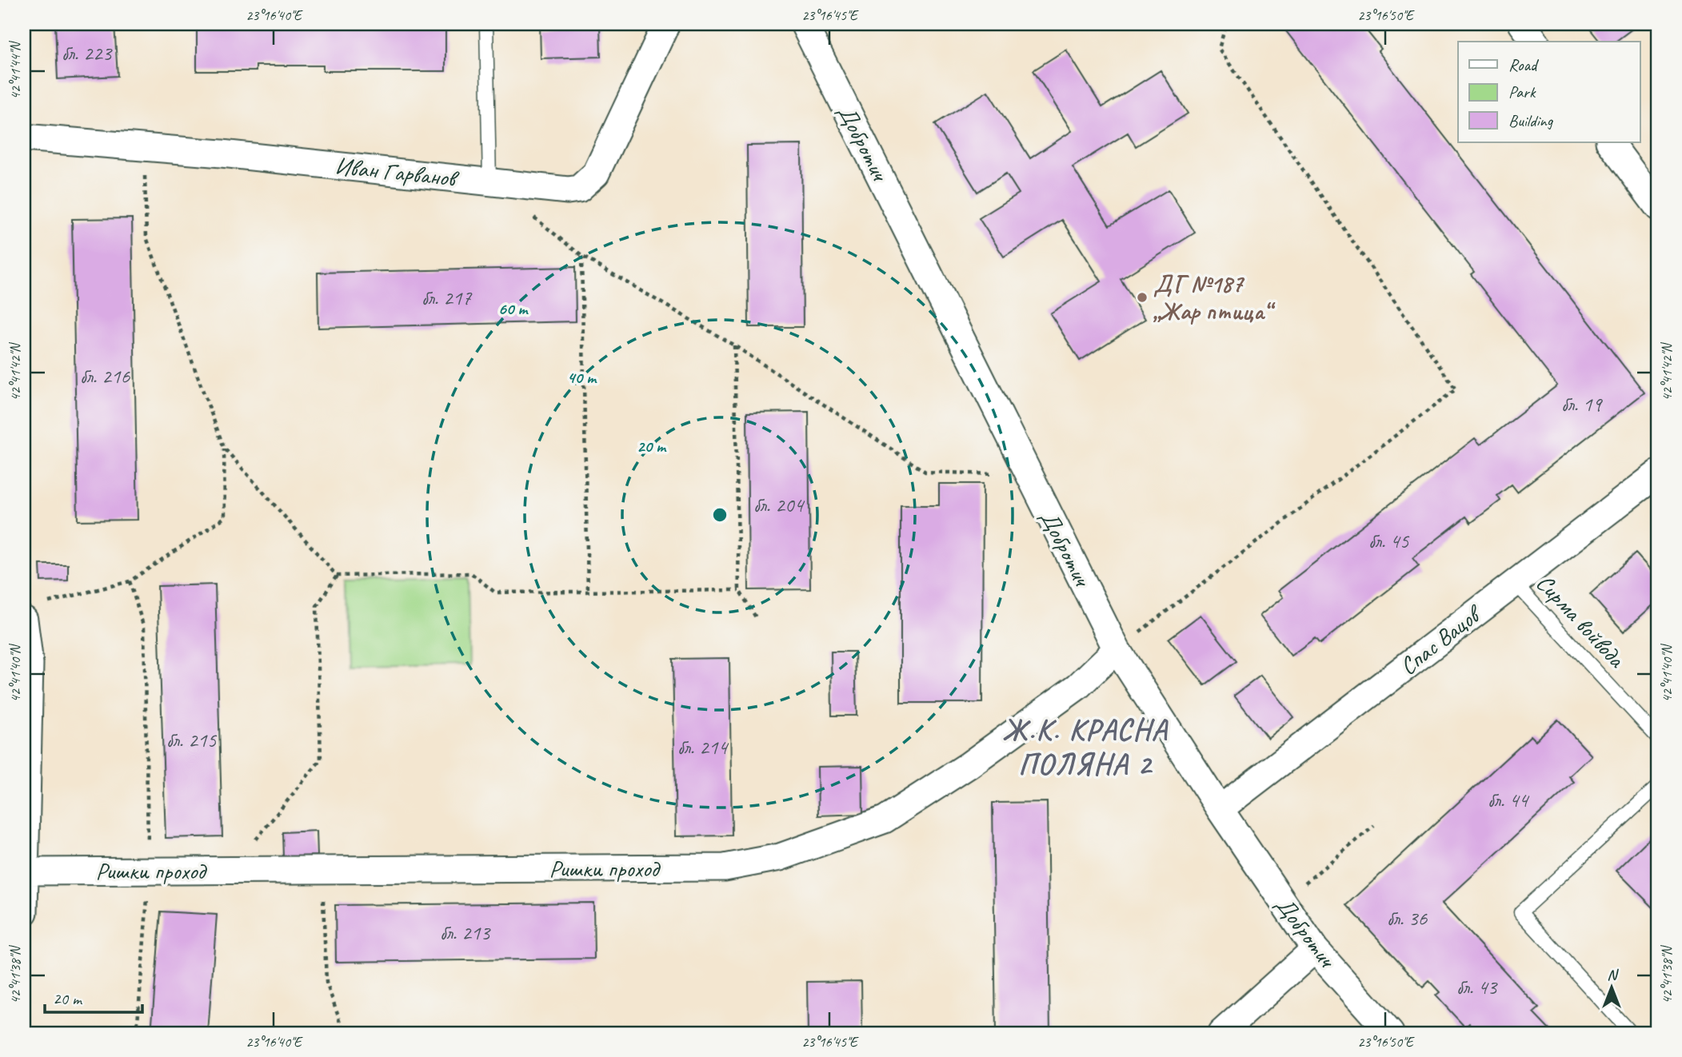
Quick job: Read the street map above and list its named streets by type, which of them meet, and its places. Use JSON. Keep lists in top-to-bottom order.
{
  "streets": {
    "street": [
      "Добротич",
      "Иван Гарванов",
      "Спас Вацов",
      "Ришки проход"
    ],
    "lane": ["Сирма войвода"]
  },
  "crossings": [
    ["Добротич", "Спас Вацов"],
    ["Добротич", "Ришки проход"],
    ["Сирма войвода", "Спас Вацов"]
  ],
  "districts": ["Ж.К. КРАСНА ПОЛЯНА 2"],
  "places": ["ДГ №187 „Жар птица“"],
  "house_numbers": [
    "бл. 223",
    "бл. 217",
    "бл. 216",
    "бл. 19",
    "бл. 204",
    "бл. 45",
    "бл. 215",
    "бл. 214",
    "бл. 44",
    "бл. 36",
    "бл. 213",
    "бл. 43"
  ],
  "legend": ["Road", "Park", "Building"],
  "scale_bar": "20 m",
  "north": "top",
  "coordinates": [
    "23°16'40\"E",
    "23°16'45\"E",
    "23°16'50\"E",
    "42°41'44\"N",
    "42°41'42\"N",
    "42°41'40\"N",
    "42°41'38\"N"
  ],
  "rings": ["60 m", "40 m", "20 m"]
}
